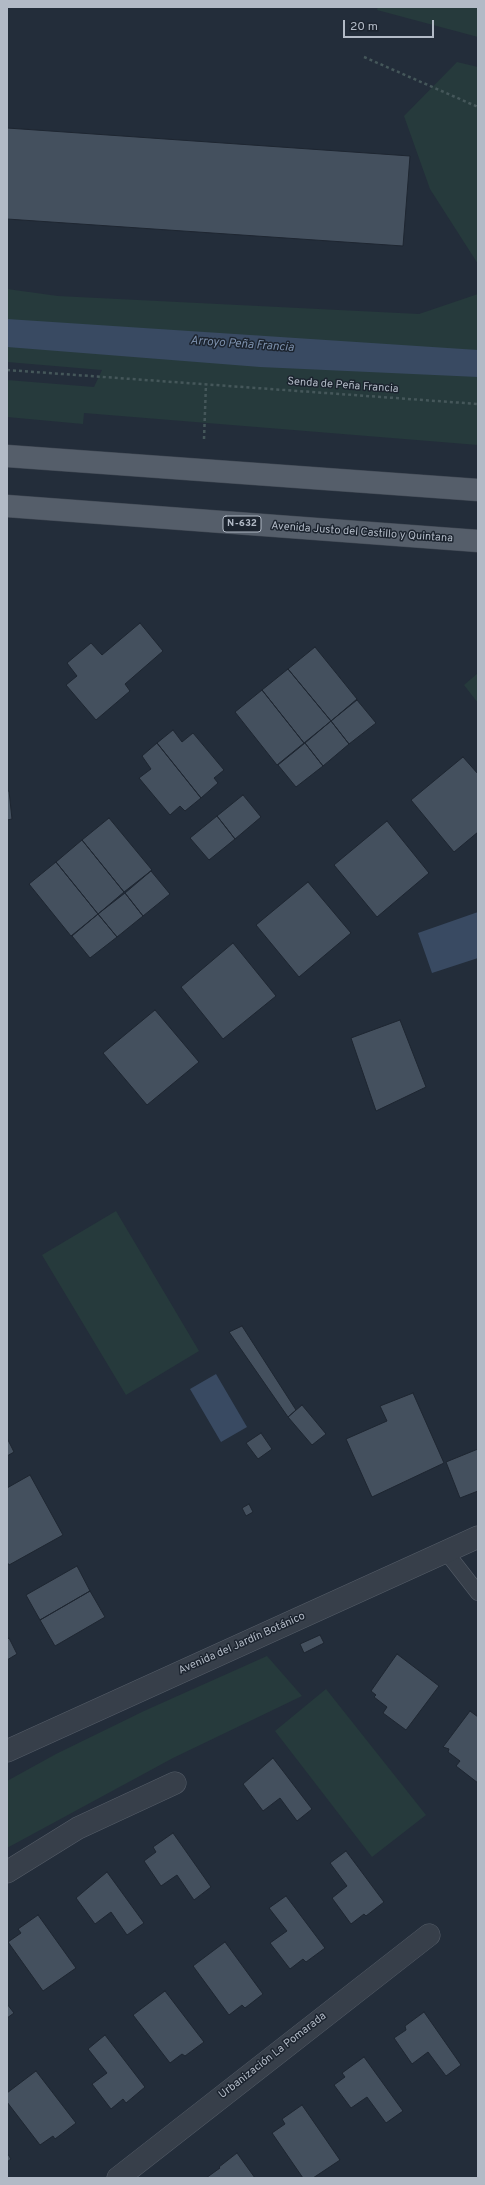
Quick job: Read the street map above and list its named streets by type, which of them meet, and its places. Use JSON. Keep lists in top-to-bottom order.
{
  "streets": {
    "main road": ["N-632", "Avenida Justo del Castillo y Quintana"],
    "street": ["Avenida del Jardín Botánico", "Urbanización La Pomarada"],
    "path": ["Senda de Peña Francia"]
  },
  "water": ["Arroyo Peña Francia"],
  "scale_bar": "20 m"
}
